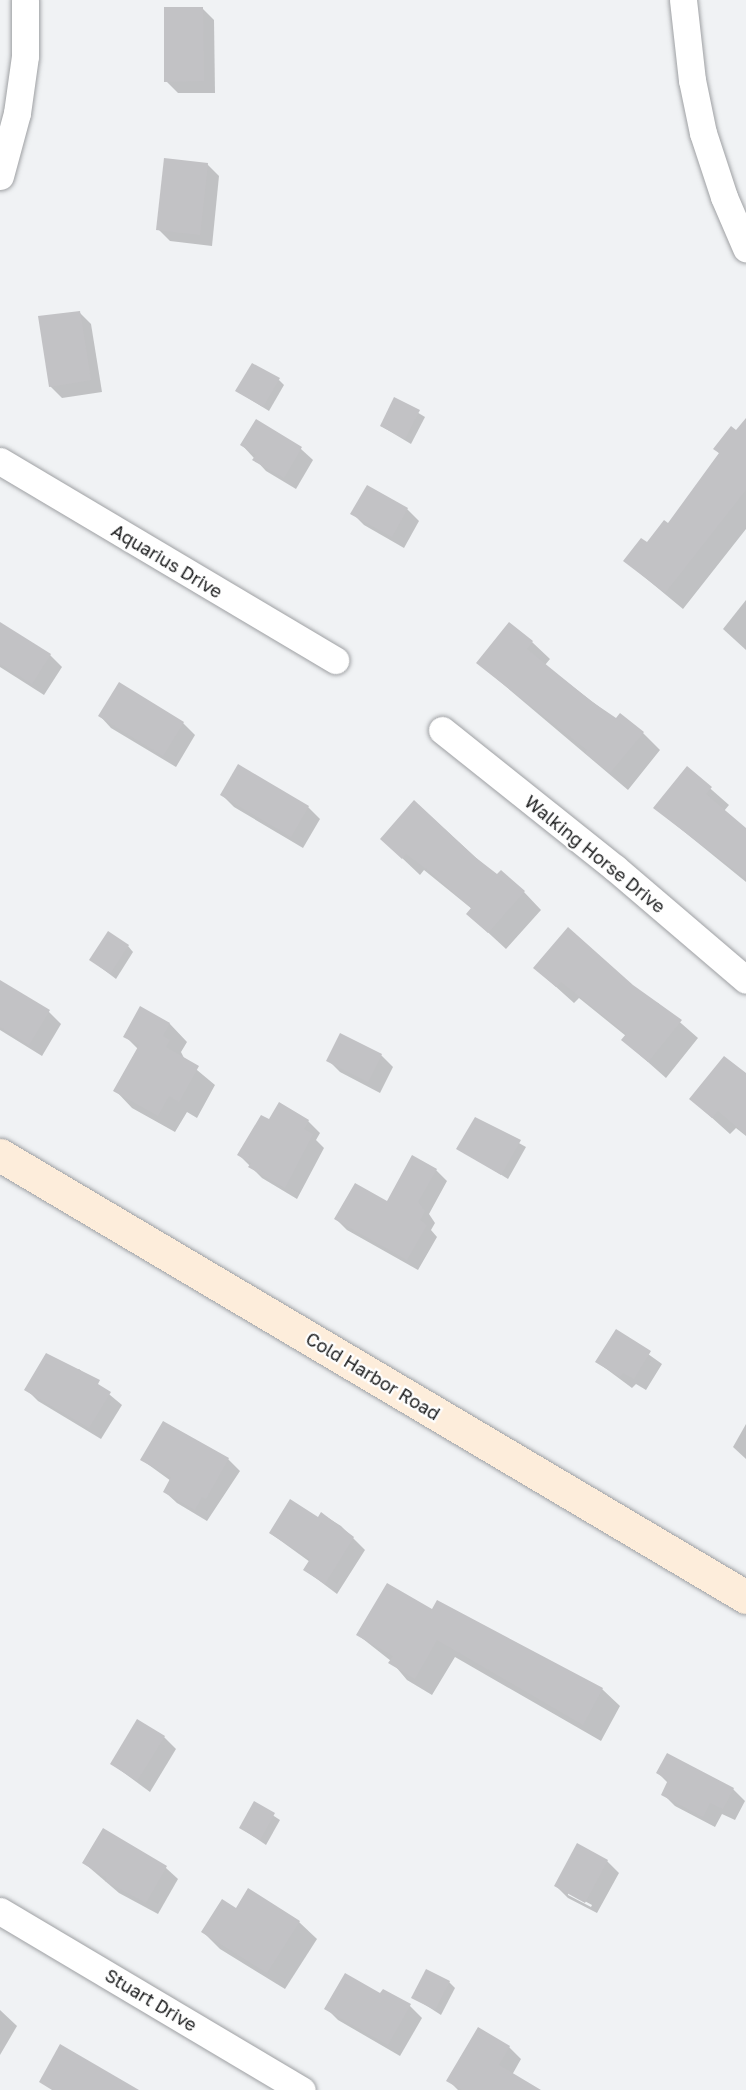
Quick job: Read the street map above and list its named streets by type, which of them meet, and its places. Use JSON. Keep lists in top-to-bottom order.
{
  "streets": {
    "main road": ["Cold Harbor Road"],
    "street": ["Aquarius Drive", "Walking Horse Drive", "Stuart Drive"]
  }
}
